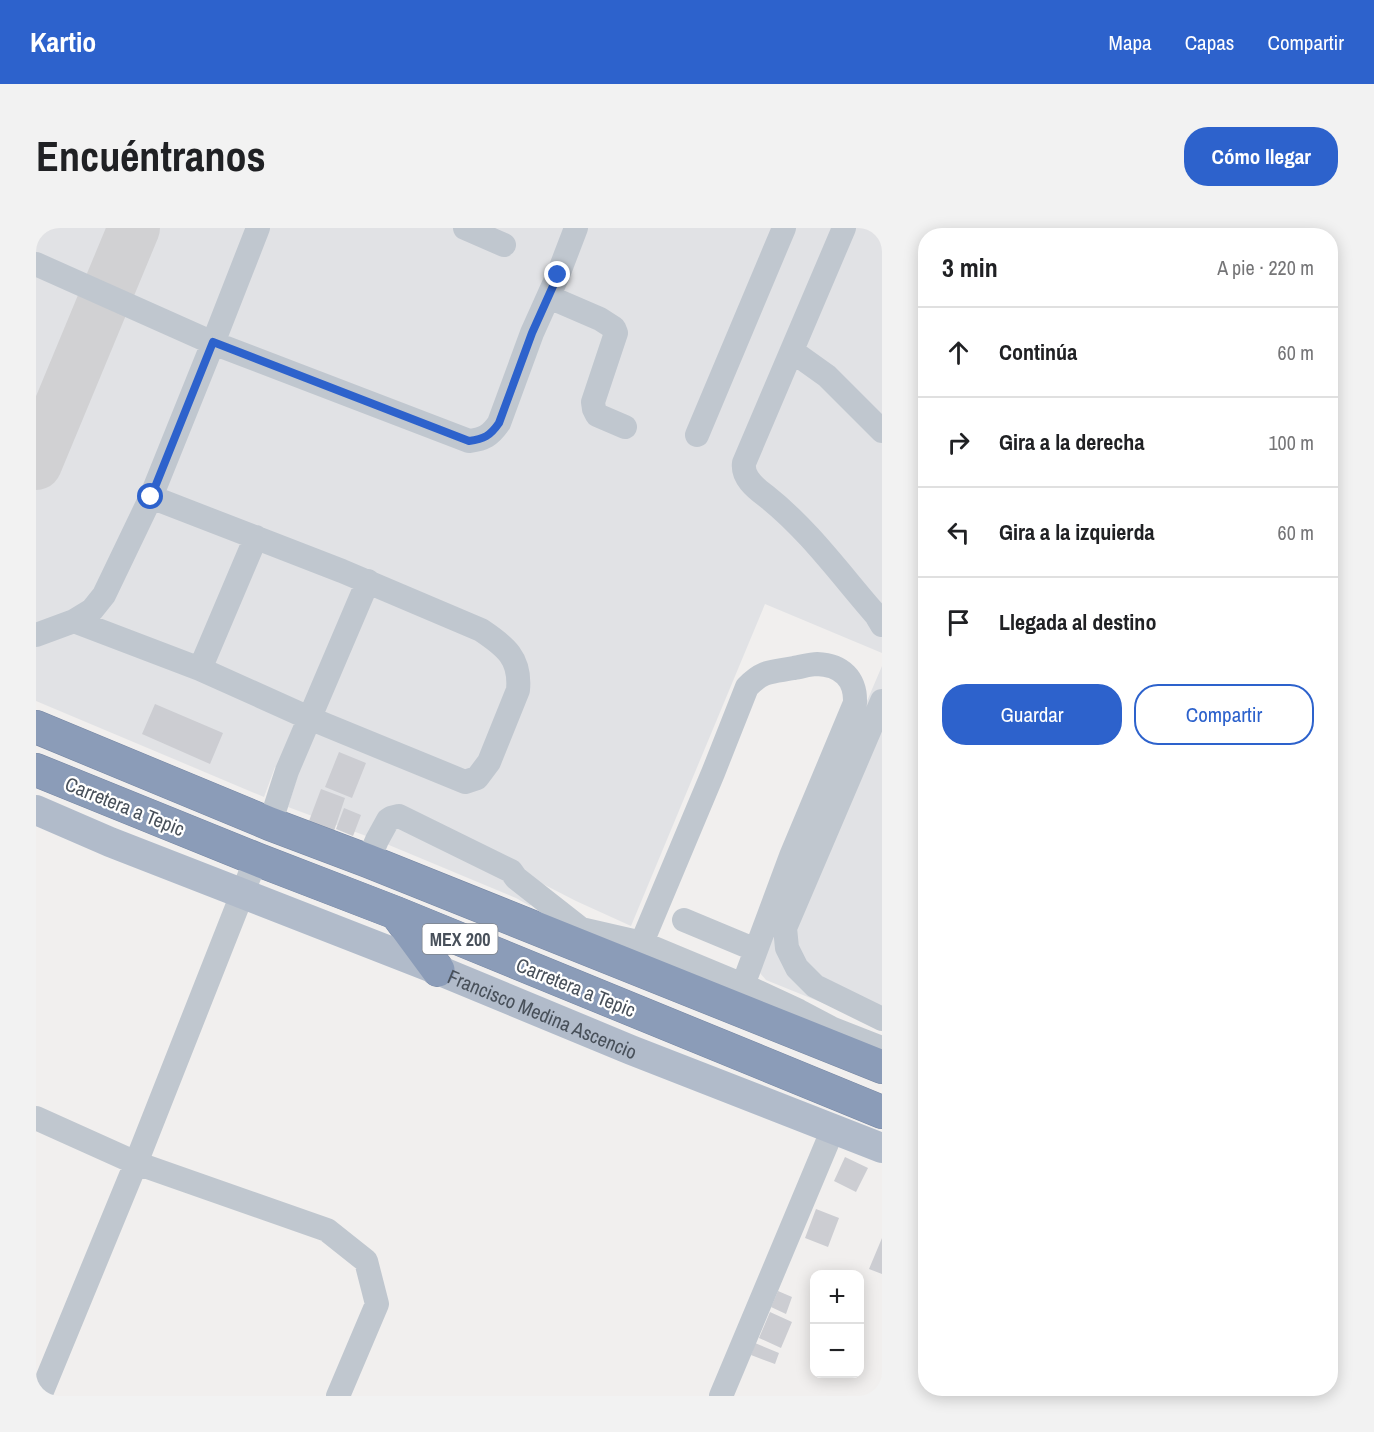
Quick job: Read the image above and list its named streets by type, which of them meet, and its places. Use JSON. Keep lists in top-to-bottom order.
{
  "streets": {
    "highway": ["Carretera a Tepic", "MEX 200"],
    "main road": ["Francisco Medina Ascencio"]
  },
  "page": {
    "header": "Kartio",
    "nav": ["Mapa", "Capas", "Compartir"],
    "buttons": [
      "Cómo llegar",
      ["Guardar", "Compartir"]
    ],
    "title": "Encuéntranos",
    "heading": ["3 min", "A pie · 220 m"],
    "list": [
      ["Continúa", "60 m"],
      ["Gira a la derecha", "100 m"],
      ["Gira a la izquierda", "60 m"],
      "Llegada al destino"
    ],
    "map_buttons": ["+", "−"]
  }
}
